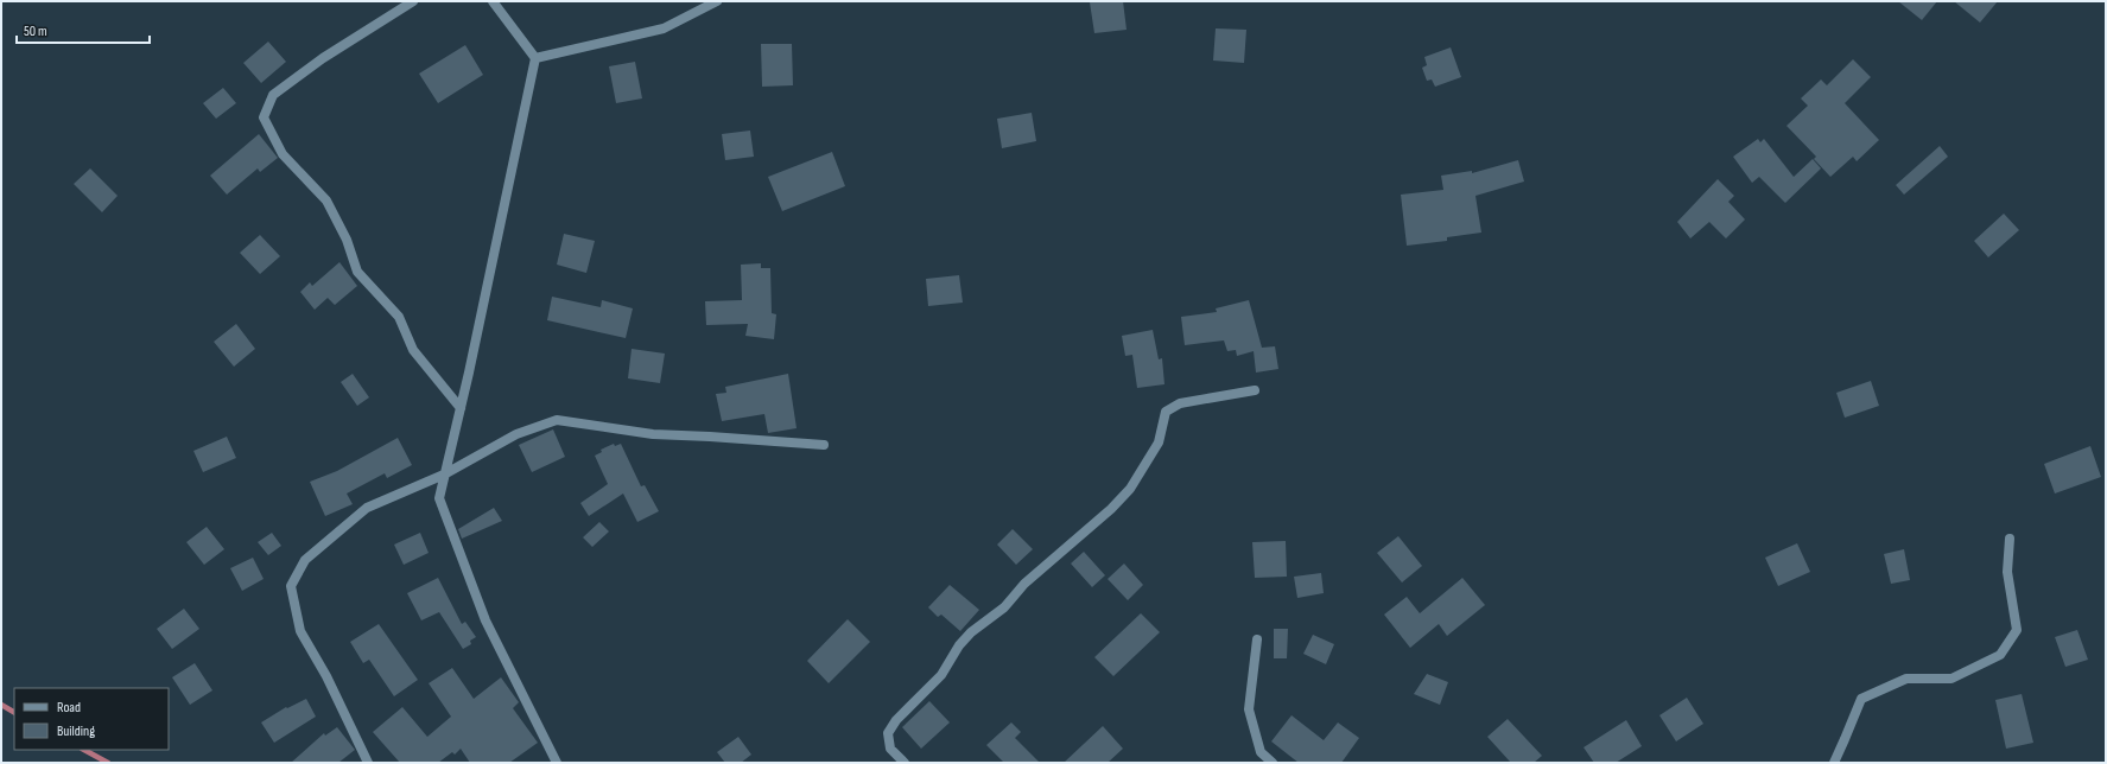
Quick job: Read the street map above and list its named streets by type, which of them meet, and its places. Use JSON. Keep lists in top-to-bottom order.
{
  "legend": ["Road", "Building"],
  "scale_bar": "50 m"
}
